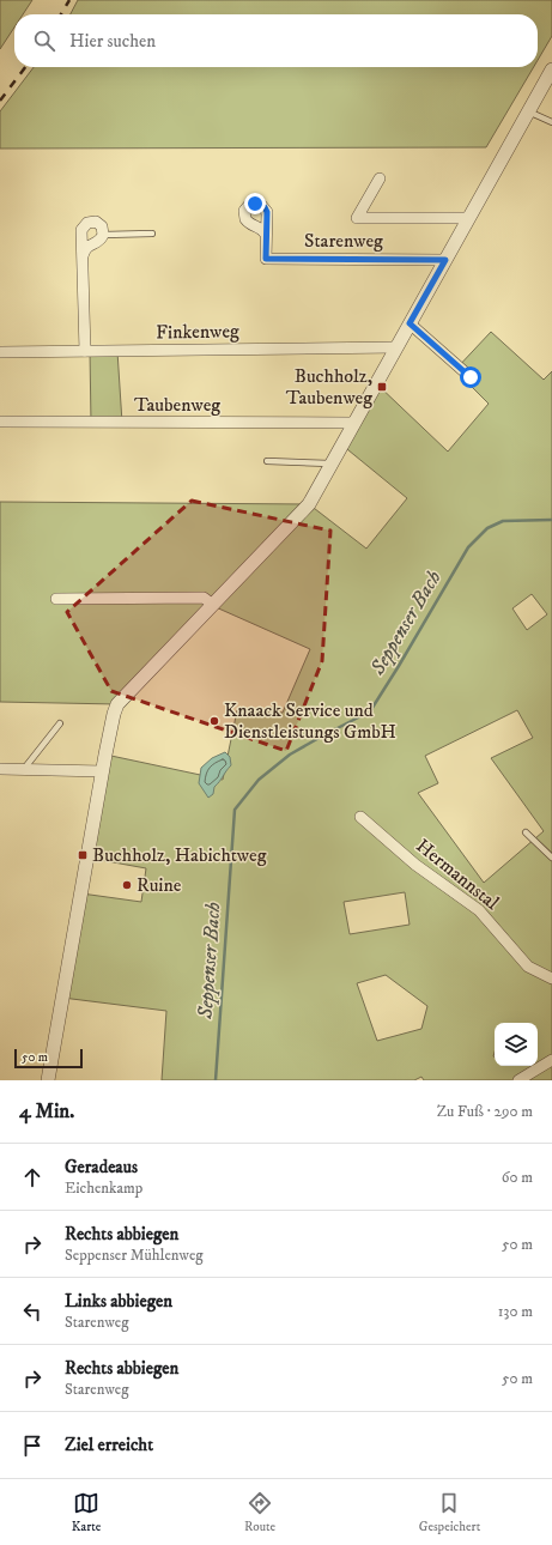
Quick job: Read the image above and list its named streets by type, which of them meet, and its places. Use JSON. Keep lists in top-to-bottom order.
{
  "streets": {
    "street": [
      "Starenweg",
      "Finkenweg",
      "Taubenweg",
      "Hermannstal"
    ]
  },
  "water": ["Seppenser Bach"],
  "places": {
    "transit": ["Buchholz, Taubenweg", "Buchholz, Habichtweg"],
    "other": ["Knaack Service und Dienstleistungs GmbH", "Ruine"]
  },
  "scale_bar": "50 m",
  "page": {
    "search": "Hier suchen",
    "scale": "50 m",
    "heading": ["4 Min.", "Zu Fuß · 290 m"],
    "list": [
      ["Geradeaus", "Eichenkamp", "60 m"],
      ["Rechts abbiegen", "Seppenser Mühlenweg", "50 m"],
      ["Links abbiegen", "Starenweg", "130 m"],
      ["Rechts abbiegen", "Starenweg", "50 m"],
      "Ziel erreicht"
    ],
    "nav": ["Karte", "Route", "Gespeichert"]
  }
}
